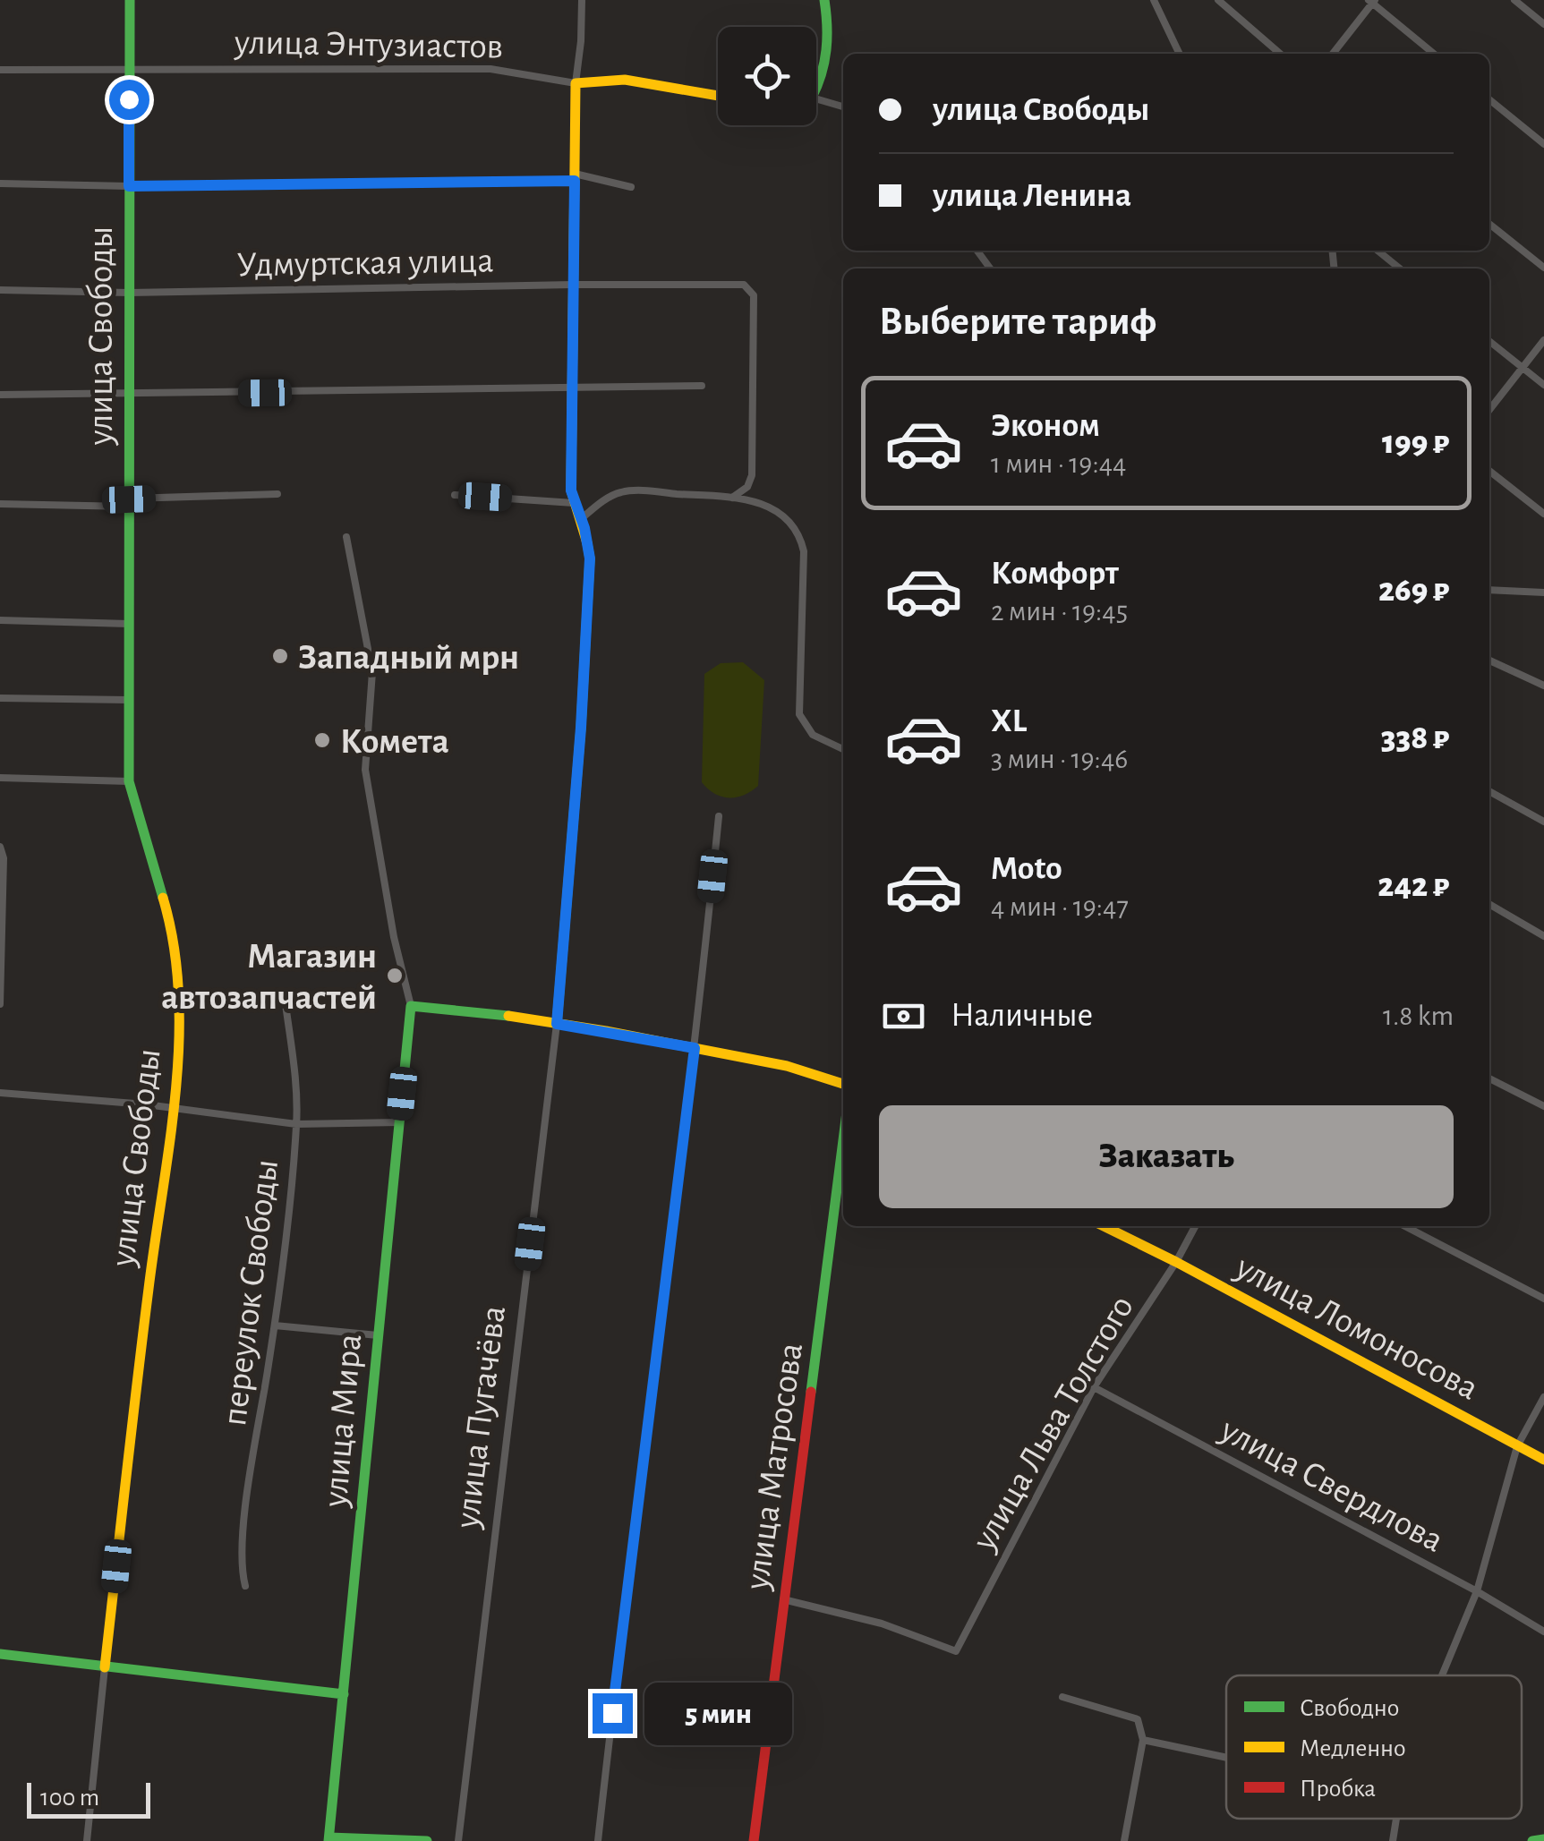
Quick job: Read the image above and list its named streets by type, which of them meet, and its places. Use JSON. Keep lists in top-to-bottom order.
{
  "streets": {
    "street": [
      "улица Энтузиастов",
      "Удмуртская улица",
      "улица Свободы",
      "переулок Свободы",
      "улица Ломоносова",
      "улица Пугачёва",
      "улица Мира",
      "улица Льва Толстого",
      "улица Матросова",
      "улица Свердлова"
    ]
  },
  "crossings": [
    ["улица Энтузиастов", "улица Свободы"],
    ["Удмуртская улица", "улица Свободы"],
    ["улица Ломоносова", "улица Льва Толстого"],
    ["улица Льва Толстого", "улица Матросова"],
    ["улица Льва Толстого", "улица Свердлова"]
  ],
  "places": ["Западный мрн", "Комета", "Магазин автозапчастей"],
  "legend": ["Свободно", "Медленно", "Пробка"],
  "scale_bar": "100 m",
  "page": {
    "banner": ["улица Свободы", "улица Ленина"],
    "heading": "Выберите тариф",
    "list": [
      {
        "name": "Эконом",
        "note": "1 мин · 19:44",
        "value": "199 ₽"
      },
      {
        "name": "Комфорт",
        "note": "2 мин · 19:45",
        "value": "269 ₽"
      },
      {
        "name": "XL",
        "note": "3 мин · 19:46",
        "value": "338 ₽"
      },
      {
        "name": "Moto",
        "note": "4 мин · 19:47",
        "value": "242 ₽"
      }
    ],
    "pay": ["Наличные", "1.8 km"],
    "buttons": "Заказать",
    "bubble": "5 мин",
    "scale": "100 m"
  }
}
